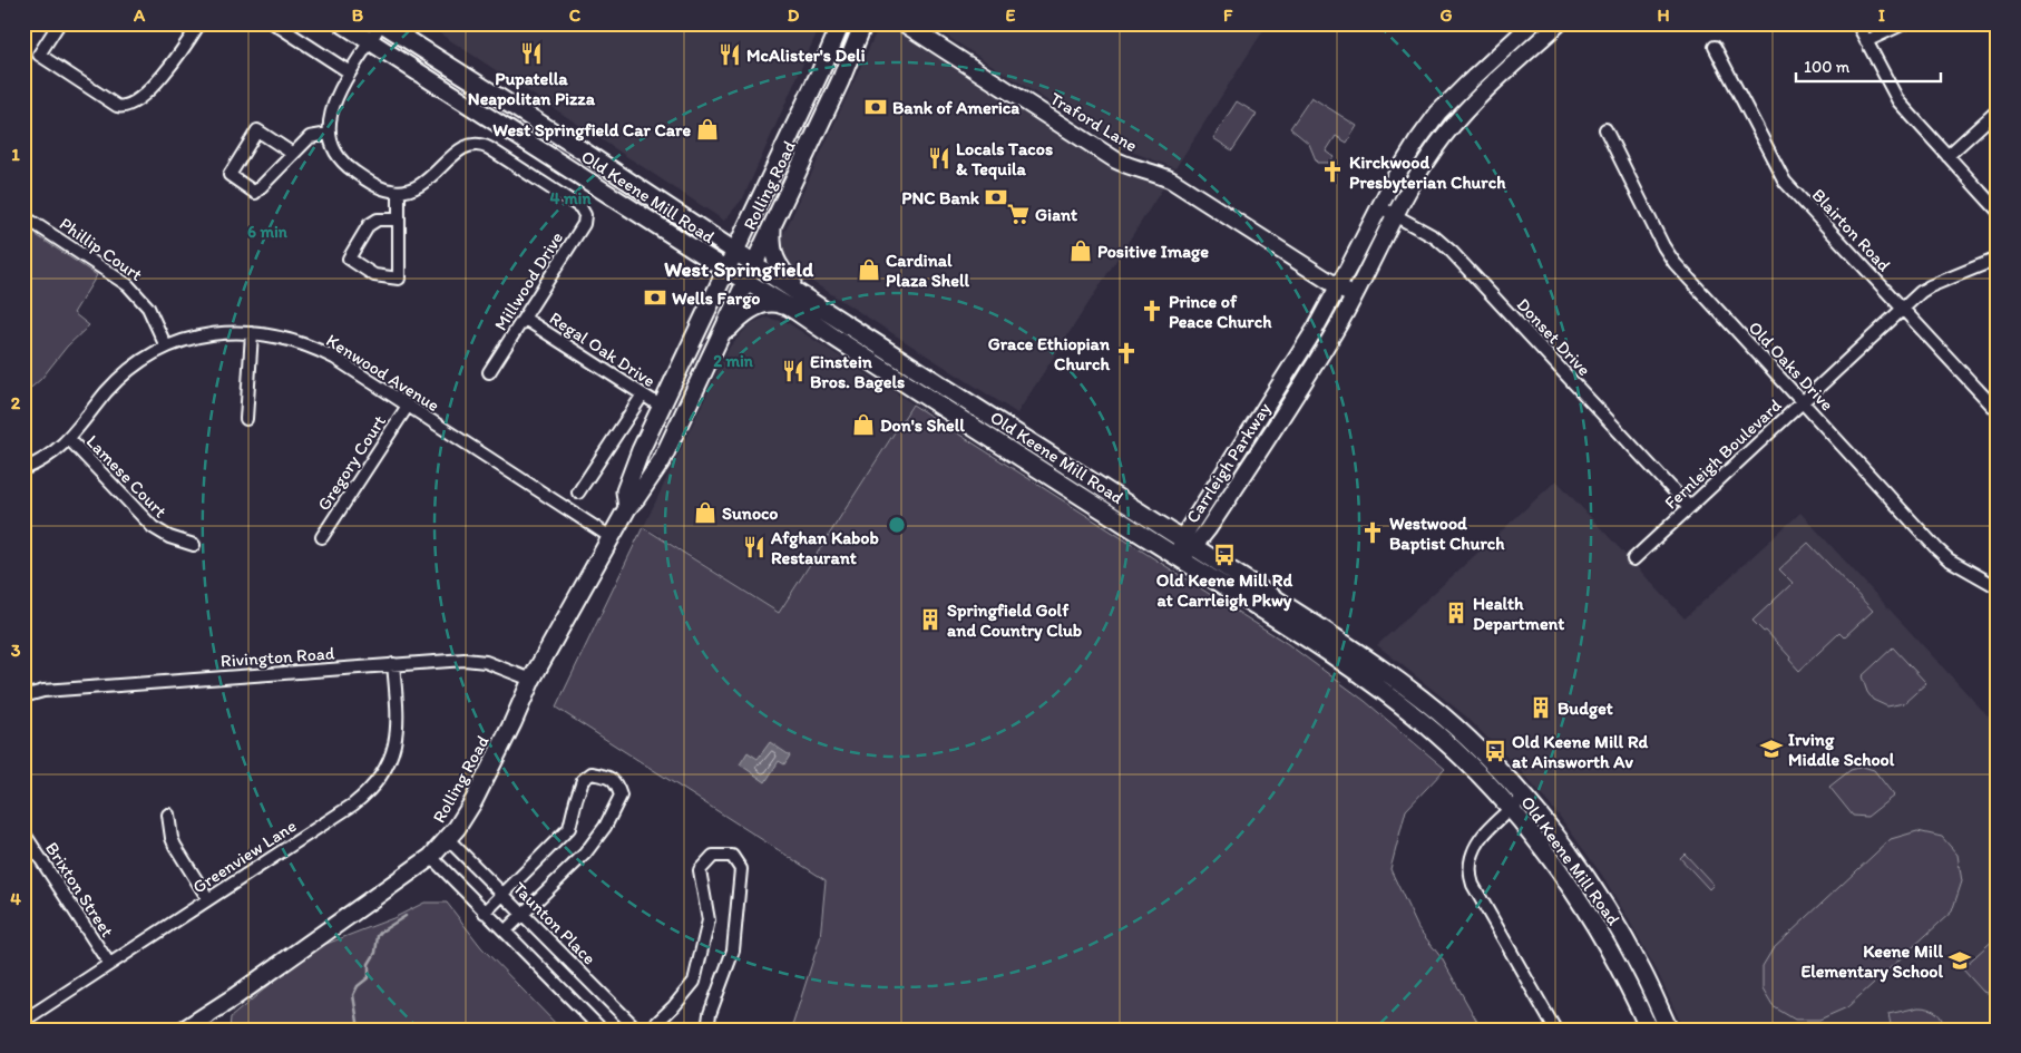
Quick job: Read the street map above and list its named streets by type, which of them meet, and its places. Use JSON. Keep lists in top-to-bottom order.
{
  "streets": {
    "main road": ["Rolling Road", "Old Keene Mill Road"],
    "street": [
      "Traford Lane",
      "Blairton Road",
      "Phillip Court",
      "Millwood Drive",
      "Donset Drive",
      "Regal Oak Drive",
      "Old Oaks Drive",
      "Kenwood Avenue",
      "Fernleigh Boulevard",
      "Gregory Court",
      "Carrleigh Parkway",
      "Lamese Court",
      "Rivington Road",
      "Greenview Lane",
      "Brixton Street",
      "Taunton Place"
    ]
  },
  "crossings": [
    ["Traford Lane", "Carrleigh Parkway"],
    ["Rolling Road", "Old Keene Mill Road"],
    ["Rolling Road", "Regal Oak Drive"],
    ["Rolling Road", "Kenwood Avenue"],
    ["Rolling Road", "Rivington Road"],
    ["Rolling Road", "Taunton Place"],
    ["Old Keene Mill Road", "Carrleigh Parkway"],
    ["Blairton Road", "Fernleigh Boulevard"],
    ["Phillip Court", "Kenwood Avenue"],
    ["Millwood Drive", "Regal Oak Drive"],
    ["Donset Drive", "Fernleigh Boulevard"],
    ["Donset Drive", "Carrleigh Parkway"],
    ["Old Oaks Drive", "Fernleigh Boulevard"],
    ["Kenwood Avenue", "Gregory Court"],
    ["Kenwood Avenue", "Lamese Court"],
    ["Rivington Road", "Greenview Lane"],
    ["Greenview Lane", "Brixton Street"]
  ],
  "districts": ["West Springfield"],
  "places": {
    "restaurant": [
      "Pupatella Neapolitan Pizza",
      "McAlister's Deli",
      "Locals Tacos & Tequila",
      "Einstein Bros. Bagels",
      "Afghan Kabob Restaurant"
    ],
    "bank": ["Bank of America", "PNC Bank", "Wells Fargo"],
    "shop": [
      "West Springfield Car Care",
      "Positive Image",
      "Cardinal Plaza Shell",
      "Don's Shell",
      "Sunoco"
    ],
    "church": [
      "Kirckwood Presbyterian Church",
      "Prince of Peace Church",
      "Grace Ethiopian Church",
      "Westwood Baptist Church"
    ],
    "supermarket": ["Giant"],
    "bus stop": ["Old Keene Mill Rd at Carrleigh Pkwy", "Old Keene Mill Rd at Ainsworth Av"],
    "building": ["Health Department", "Springfield Golf and Country Club", "Budget"],
    "school or university": ["Irving Middle School", "Keene Mill Elementary School"]
  },
  "scale_bar": "100 m",
  "grid": {
    "columns": [
      "A",
      "B",
      "C",
      "D",
      "E",
      "F",
      "G",
      "H",
      "I"
    ],
    "rows": [
      "1",
      "2",
      "3",
      "4"
    ]
  },
  "rings": ["4 min", "6 min", "2 min"]
}
